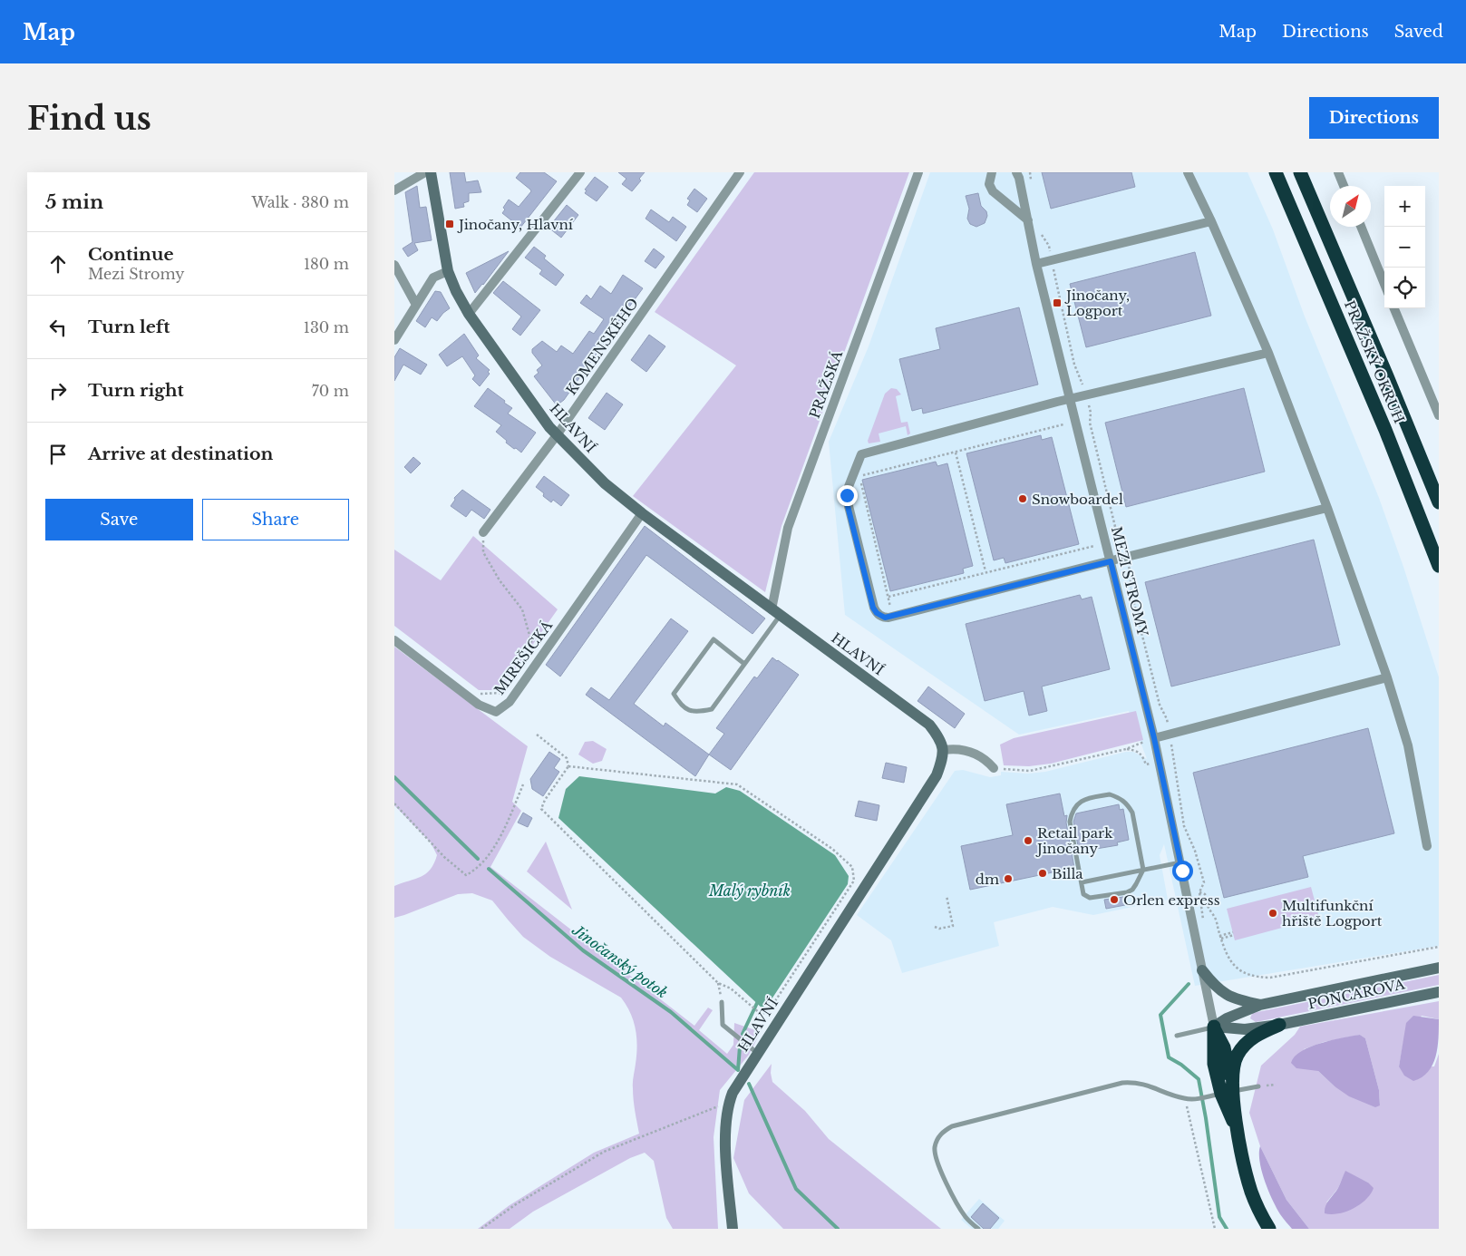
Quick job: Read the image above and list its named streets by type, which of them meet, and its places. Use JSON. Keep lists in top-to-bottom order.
{
  "streets": {
    "highway": ["PRAŽSKÝ OKRUH"],
    "street": [
      "KOMENSKÉHO",
      "PRAŽSKÁ",
      "HLAVNÍ",
      "MEZI STROMY",
      "MIREŠICKÁ",
      "PONCAROVA"
    ]
  },
  "crossings": [
    ["KOMENSKÉHO", "HLAVNÍ"],
    ["PRAŽSKÁ", "HLAVNÍ"],
    ["HLAVNÍ", "MIREŠICKÁ"],
    ["MEZI STROMY", "PONCAROVA"]
  ],
  "water": ["Malý rybník", "Jinočanský potok"],
  "places": {
    "transit": ["Jinočany, Hlavní", "Jinočany, Logport"],
    "other": [
      "Snowboardel",
      "Retail park Jinočany",
      "Billa",
      "dm",
      "Orlen express",
      "Multifunkční hřiště Logport"
    ]
  },
  "north": "top right",
  "page": {
    "header": "Map",
    "nav": ["Map", "Directions", "Saved"],
    "buttons": [
      "Directions",
      ["Save", "Share"]
    ],
    "title": "Find us",
    "heading": ["5 min", "Walk · 380 m"],
    "map_buttons": ["+", "−"],
    "list": [
      ["Continue", "Mezi Stromy", "180 m"],
      ["Turn left", "130 m"],
      ["Turn right", "70 m"],
      "Arrive at destination"
    ]
  }
}
